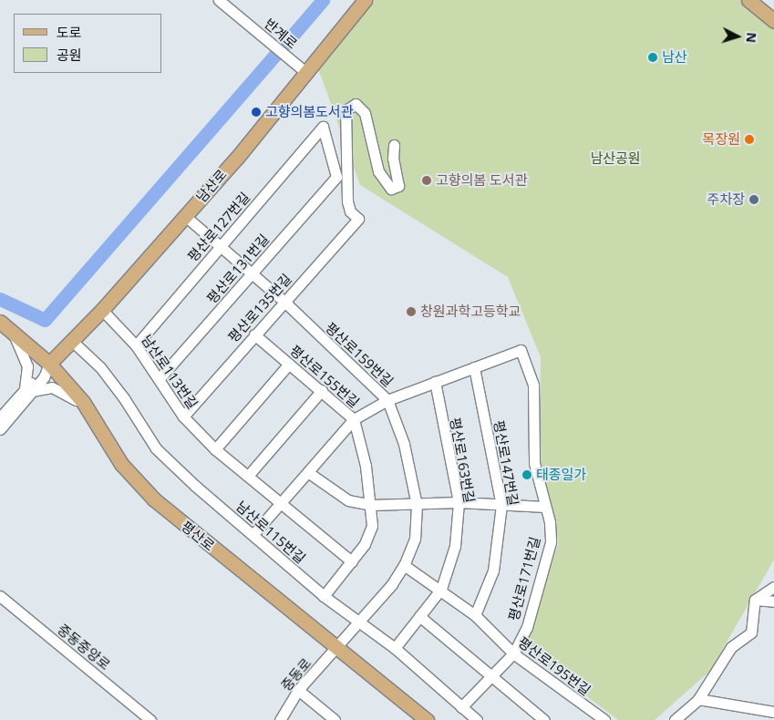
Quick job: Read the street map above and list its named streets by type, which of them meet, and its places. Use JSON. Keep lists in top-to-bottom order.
{
  "streets": {
    "main road": ["남산로", "평산로"],
    "street": [
      "반계로",
      "평산로127번길",
      "평산로131번길",
      "평산로135번길",
      "평산로159번길",
      "남산로113번길",
      "평산로155번길",
      "평산로163번길",
      "평산로147번길",
      "남산로115번길",
      "평산로171번길",
      "중동중앙로",
      "평산로195번길",
      "중동로"
    ]
  },
  "crossings": [
    ["반계로", "남산로"],
    ["남산로", "평산로159번길"],
    ["남산로", "남산로113번길"],
    ["남산로", "남산로115번길"],
    ["남산로", "평산로"],
    ["평산로127번길", "평산로131번길"],
    ["평산로127번길", "평산로159번길"],
    ["평산로127번길", "남산로113번길"],
    ["평산로131번길", "평산로159번길"],
    ["평산로131번길", "남산로113번길"],
    ["평산로135번길", "평산로159번길"],
    ["평산로135번길", "남산로113번길"],
    ["평산로135번길", "평산로155번길"],
    ["평산로159번길", "남산로115번길"],
    ["평산로159번길", "평산로"],
    ["평산로159번길", "평산로195번길"],
    ["평산로159번길", "중동로"],
    ["남산로113번길", "평산로155번길"],
    ["평산로155번길", "남산로115번길"],
    ["평산로163번길", "남산로115번길"],
    ["평산로163번길", "평산로195번길"],
    ["평산로147번길", "평산로171번길"],
    ["평산로147번길", "평산로195번길"],
    ["남산로115번길", "평산로171번길"],
    ["평산로", "중동로"],
    ["평산로171번길", "평산로195번길"]
  ],
  "parks": ["남산공원"],
  "places": [
    "남산",
    "고향의봄도서관",
    "목장원",
    "고향의봄 도서관",
    "주차장",
    "창원과학고등학교",
    "태종일가"
  ],
  "legend": ["도로", "공원"],
  "north": "right"
}
